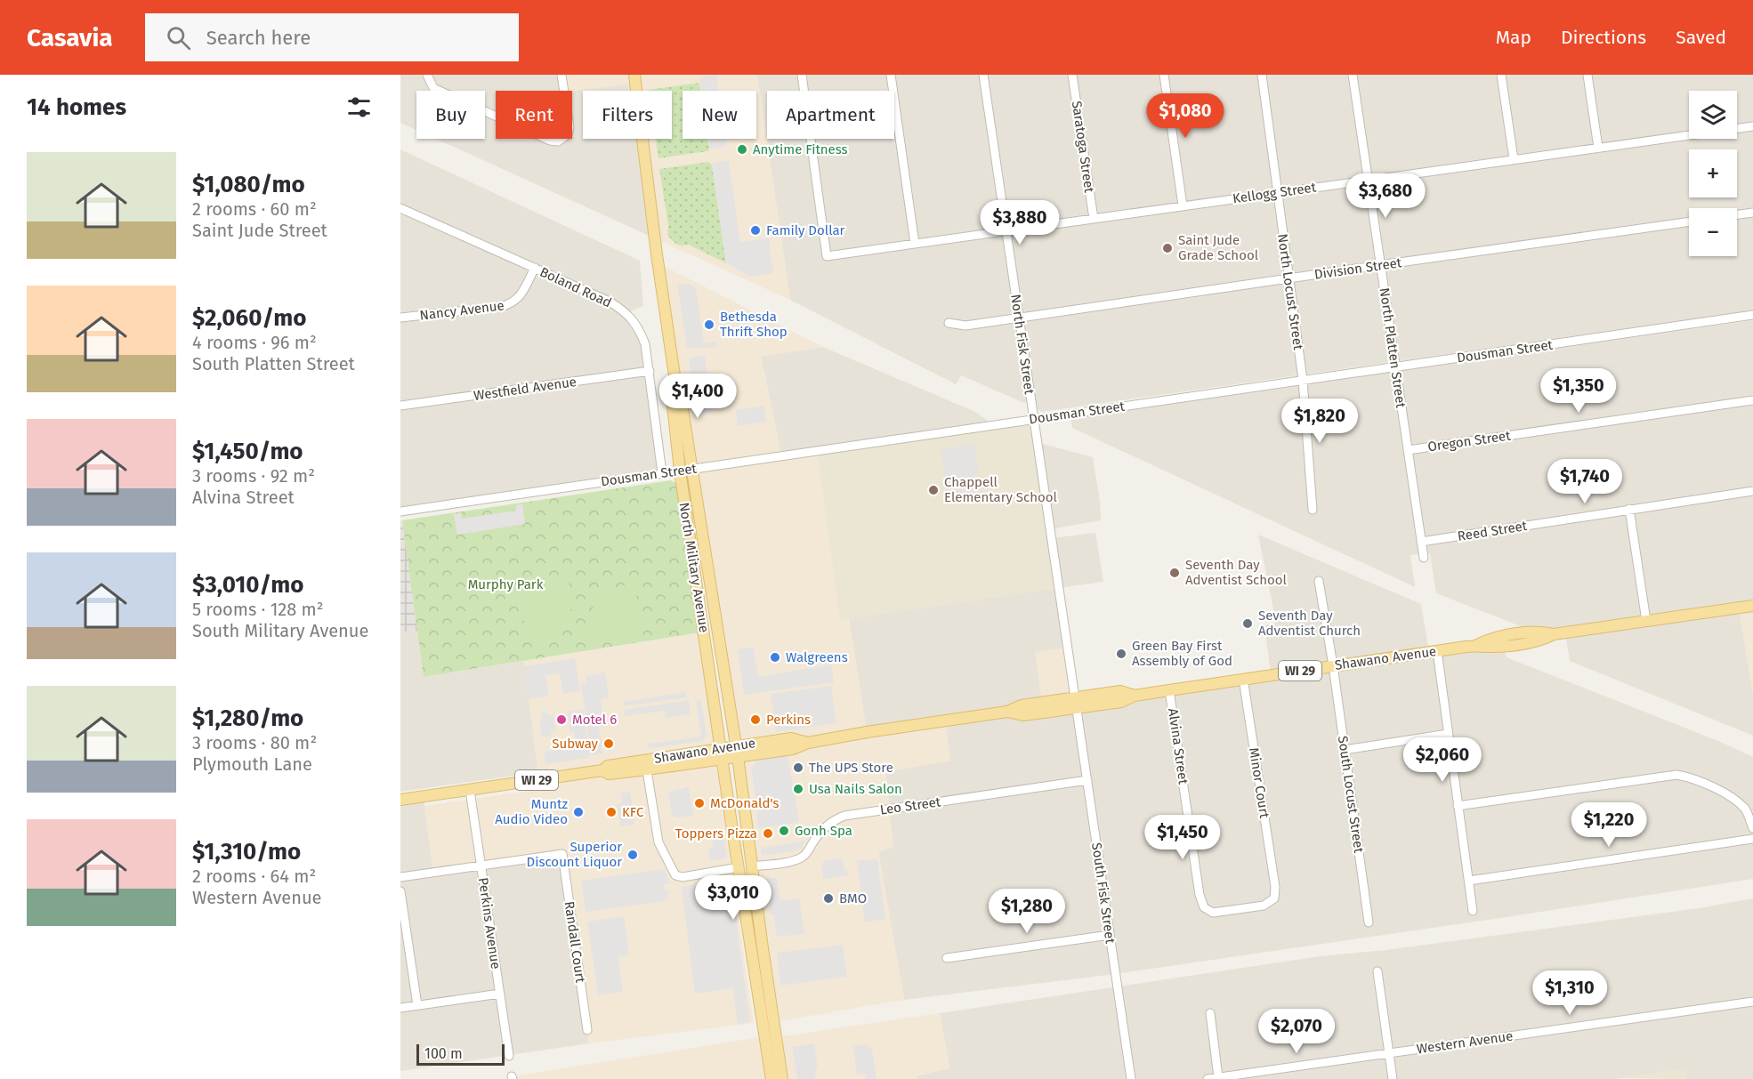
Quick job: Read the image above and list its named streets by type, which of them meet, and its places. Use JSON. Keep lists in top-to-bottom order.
{
  "streets": {
    "main road": ["North Military Avenue", "Shawano Avenue", "WI 29"],
    "street": [
      "Saratoga Street",
      "Kellogg Street",
      "Division Street",
      "Boland Road",
      "North Locust Street",
      "Nancy Avenue",
      "North Fisk Street",
      "North Platten Street",
      "Dousman Street",
      "Westfield Avenue",
      "Oregon Street",
      "Reed Street",
      "Alvina Street",
      "Minor Court",
      "South Locust Street",
      "Leo Street",
      "South Fisk Street",
      "Perkins Avenue",
      "Randall Court",
      "Western Avenue"
    ]
  },
  "crossings": [
    ["Saratoga Street", "Kellogg Street"],
    ["Kellogg Street", "North Locust Street"],
    ["Kellogg Street", "North Fisk Street"],
    ["Kellogg Street", "North Platten Street"],
    ["Division Street", "North Locust Street"],
    ["Division Street", "North Fisk Street"],
    ["Division Street", "North Platten Street"],
    ["Boland Road", "Nancy Avenue"],
    ["Boland Road", "Dousman Street"],
    ["Boland Road", "Westfield Avenue"],
    ["North Locust Street", "Dousman Street"],
    ["North Fisk Street", "Dousman Street"],
    ["North Fisk Street", "Shawano Avenue"],
    ["North Fisk Street", "South Fisk Street"],
    ["North Platten Street", "Dousman Street"],
    ["North Platten Street", "Oregon Street"],
    ["North Platten Street", "Reed Street"],
    ["Dousman Street", "North Military Avenue"],
    ["North Military Avenue", "Shawano Avenue"],
    ["Shawano Avenue", "Alvina Street"],
    ["Shawano Avenue", "Minor Court"],
    ["Shawano Avenue", "South Locust Street"],
    ["Shawano Avenue", "South Fisk Street"],
    ["Shawano Avenue", "Perkins Avenue"],
    ["Alvina Street", "Minor Court"],
    ["Leo Street", "South Fisk Street"],
    ["Perkins Avenue", "Randall Court"]
  ],
  "parks": ["Murphy Park"],
  "places": [
    "Anytime Fitness",
    "Family Dollar",
    "Saint Jude Grade School",
    "Bethesda Thrift Shop",
    "Chappell Elementary School",
    "Seventh Day Adventist School",
    "Seventh Day Adventist Church",
    "Green Bay First Assembly of God",
    "Walgreens",
    "Motel 6",
    "Perkins",
    "Subway",
    "The UPS Store",
    "Usa Nails Salon",
    "McDonald's",
    "Muntz Audio Video",
    "KFC",
    "Gonh Spa",
    "Toppers Pizza",
    "Superior Discount Liquor",
    "BMO"
  ],
  "scale_bar": "100 m",
  "page": {
    "header": "Casavia",
    "search": "Search here",
    "nav": ["Map", "Directions", "Saved"],
    "heading": "14 homes",
    "map_buttons": ["+", "−"],
    "chip": [
      "Buy",
      "Rent",
      "Filters",
      "New",
      "Apartment"
    ],
    "price": [
      "$1,080",
      "$3,680",
      "$3,880",
      "$1,350",
      "$1,400",
      "$1,820",
      "$1,740",
      "$2,060",
      "$1,220",
      "$1,450",
      "$3,010",
      "$1,280",
      "$1,310",
      "$2,070"
    ],
    "list": [
      {
        "name": "$1,080/mo",
        "note": "2 rooms · 60 m² · Saint Jude Street"
      },
      {
        "name": "$2,060/mo",
        "note": "4 rooms · 96 m² · South Platten Street"
      },
      {
        "name": "$1,450/mo",
        "note": "3 rooms · 92 m² · Alvina Street"
      },
      {
        "name": "$3,010/mo",
        "note": "5 rooms · 128 m² · South Military Avenue"
      },
      {
        "name": "$1,280/mo",
        "note": "3 rooms · 80 m² · Plymouth Lane"
      },
      {
        "name": "$1,310/mo",
        "note": "2 rooms · 64 m² · Western Avenue"
      }
    ],
    "scale": "100 m"
  }
}
